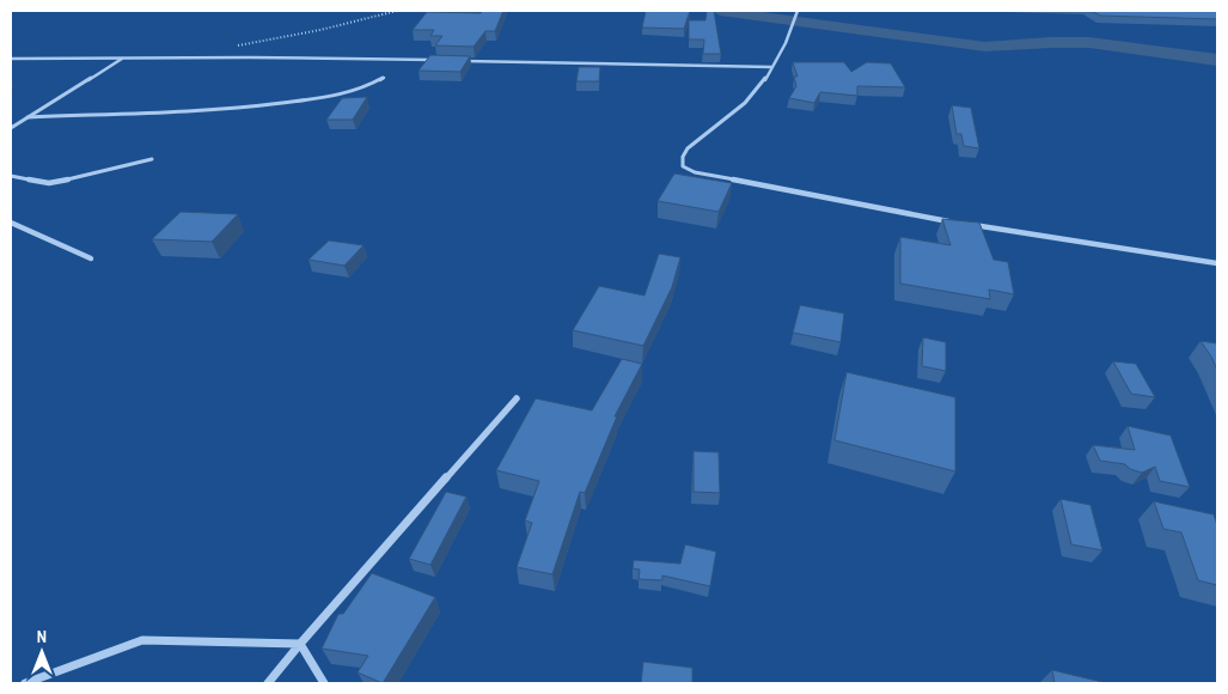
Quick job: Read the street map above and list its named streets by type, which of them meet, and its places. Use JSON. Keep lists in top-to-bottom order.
{
  "north": "top"
}
